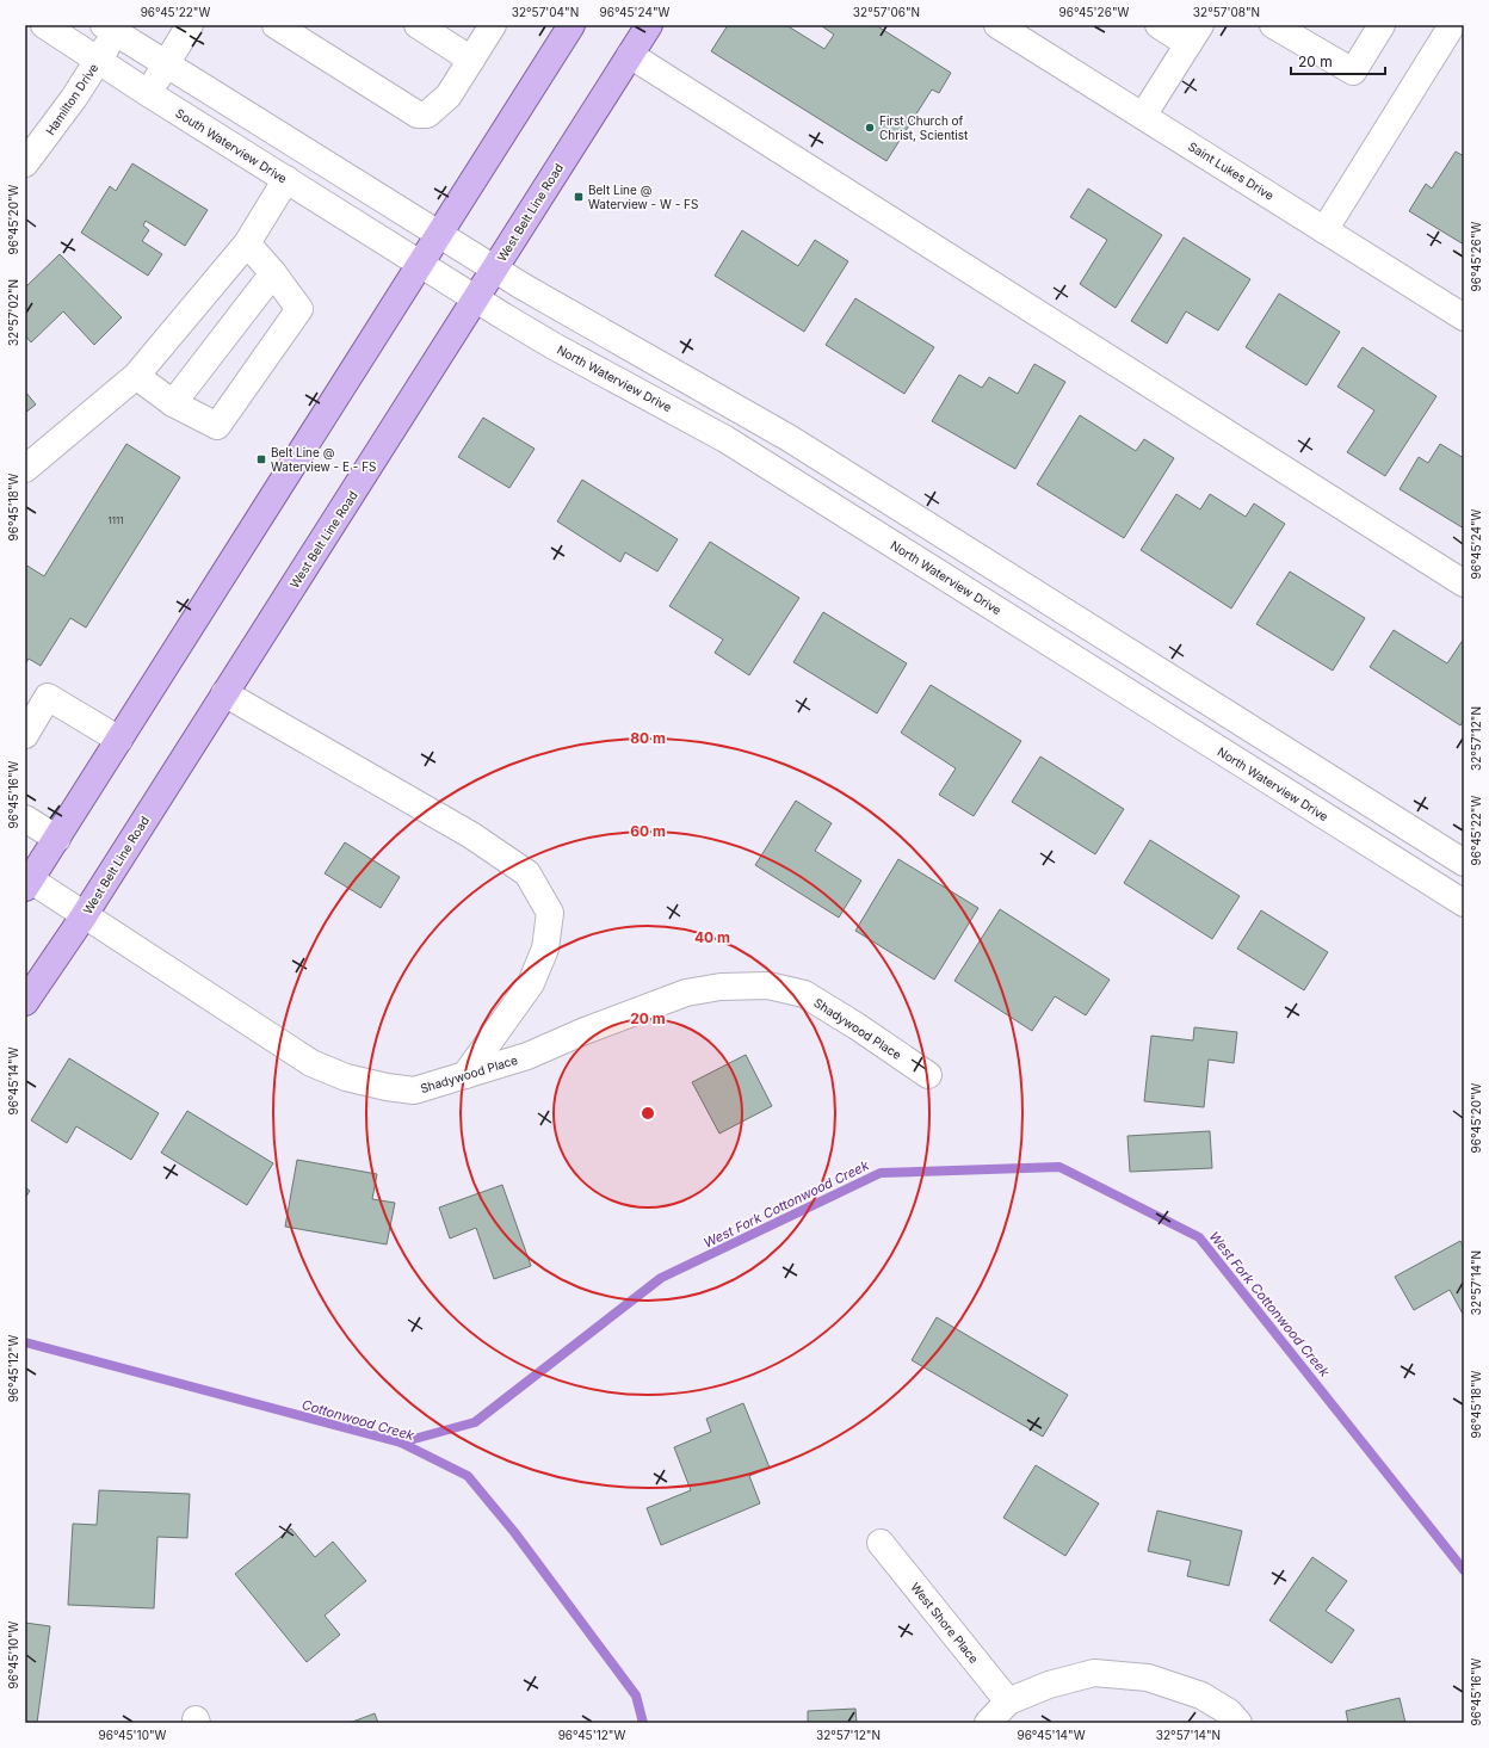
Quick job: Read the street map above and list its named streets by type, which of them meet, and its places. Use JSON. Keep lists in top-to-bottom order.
{
  "streets": {
    "main road": ["West Belt Line Road"],
    "street": [
      "Hamilton Drive",
      "South Waterview Drive",
      "Saint Lukes Drive",
      "North Waterview Drive",
      "Shadywood Place",
      "West Shore Place"
    ]
  },
  "crossings": [
    ["Hamilton Drive", "South Waterview Drive"],
    ["South Waterview Drive", "North Waterview Drive"],
    ["West Belt Line Road", "North Waterview Drive"],
    ["West Belt Line Road", "Shadywood Place"]
  ],
  "water": ["West Fork Cottonwood Creek", "Cottonwood Creek"],
  "places": {
    "other": ["First Church of Christ, Scientist"],
    "transit": ["Belt Line @ Waterview - W - FS", "Belt Line @ Waterview - E - FS"]
  },
  "house_numbers": ["1111"],
  "scale_bar": "20 m",
  "coordinates": [
    "96°45'22\"W",
    "32°57'04\"N",
    "96°45'24\"W",
    "32°57'06\"N",
    "96°45'26\"W",
    "32°57'08\"N",
    "96°45'20\"W",
    "32°57'02\"N",
    "96°45'18\"W",
    "32°57'12\"N",
    "96°45'16\"W",
    "96°45'14\"W",
    "32°57'14\"N",
    "96°45'12\"W",
    "96°45'10\"W"
  ],
  "rings": [
    "80 m",
    "60 m",
    "40 m",
    "20 m"
  ]
}
